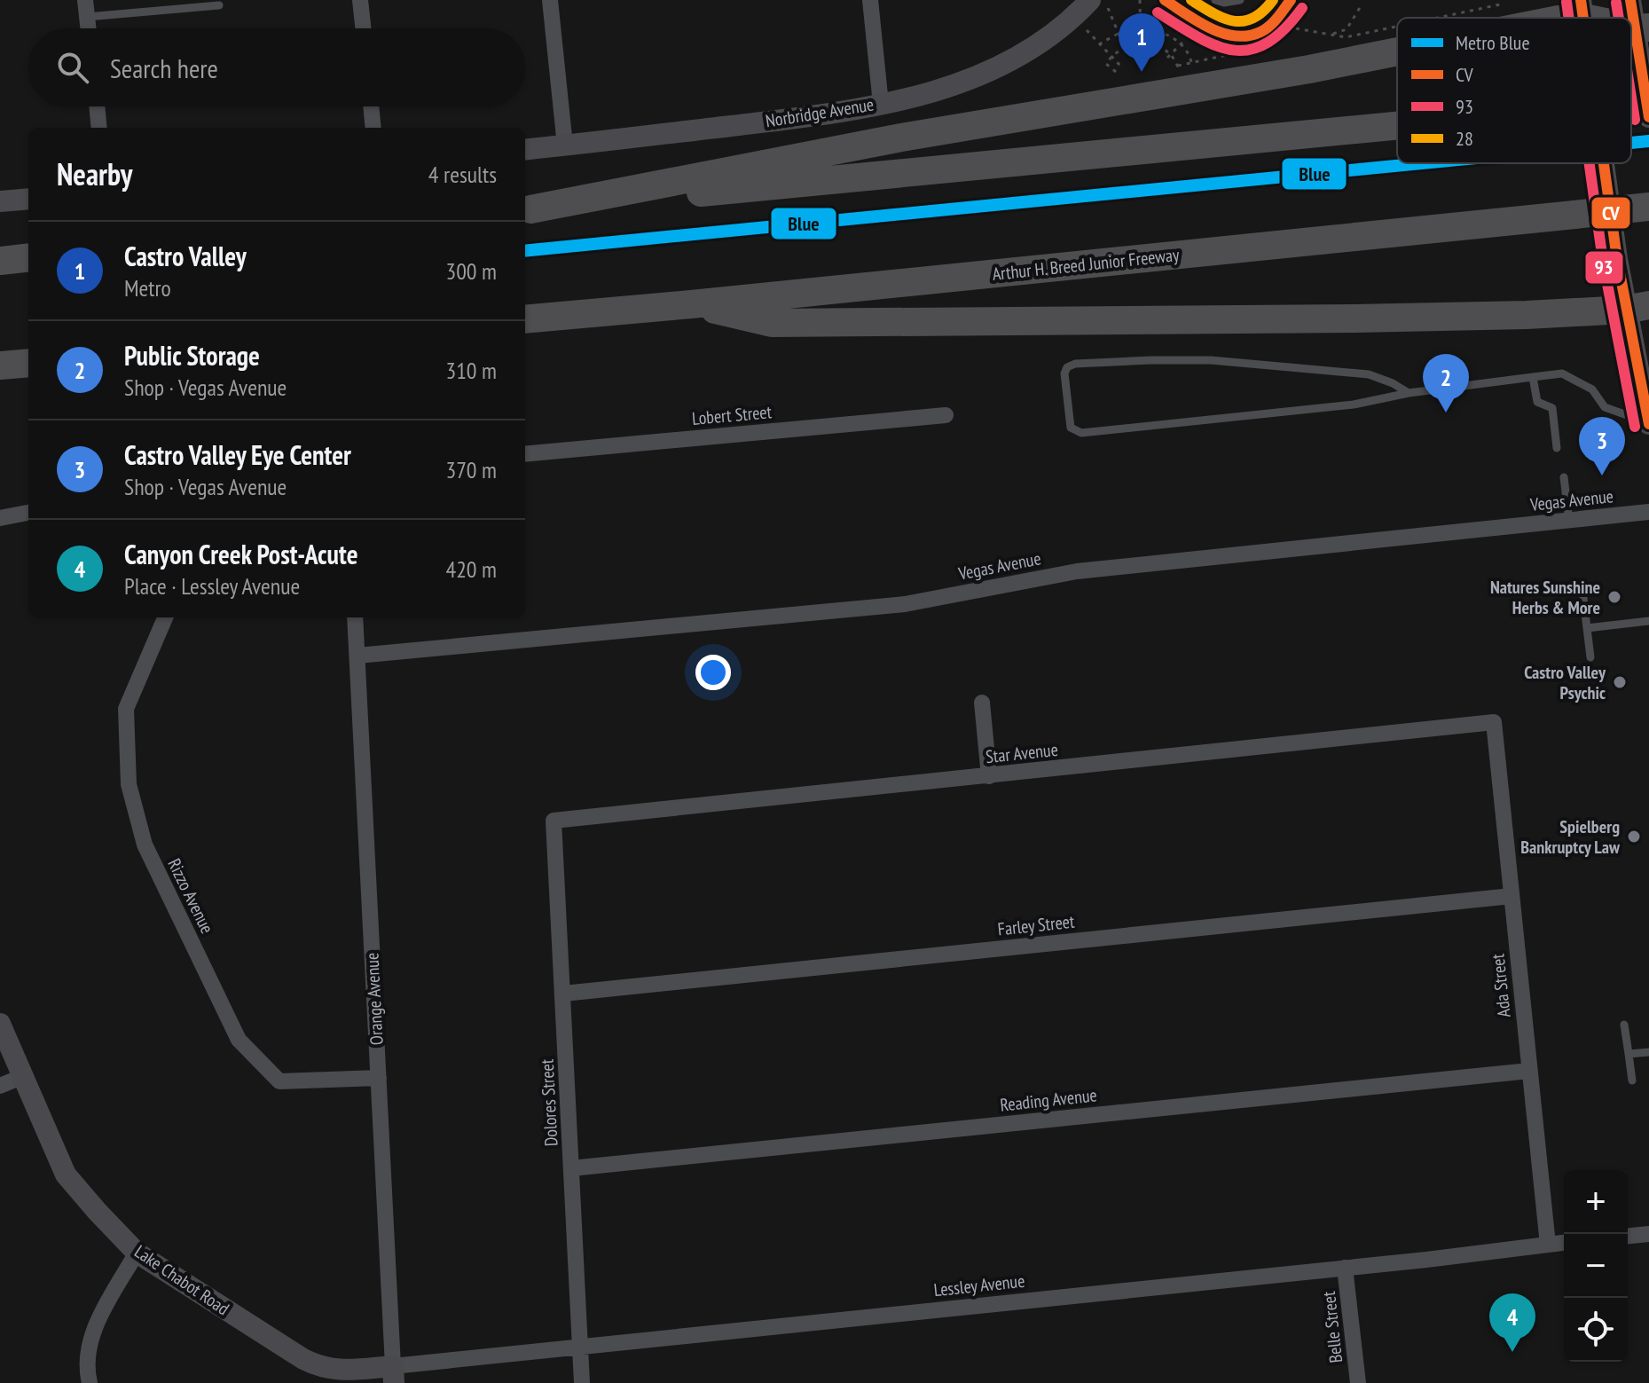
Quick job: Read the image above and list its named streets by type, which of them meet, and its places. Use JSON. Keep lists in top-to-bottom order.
{
  "streets": {
    "highway": ["Arthur H. Breed Junior Freeway"],
    "street": [
      "Norbridge Avenue",
      "Lobert Street",
      "Vegas Avenue",
      "Star Avenue",
      "Rizzo Avenue",
      "Farley Street",
      "Ada Street",
      "Orange Avenue",
      "Reading Avenue",
      "Dolores Street",
      "Lake Chabot Road",
      "Lessley Avenue",
      "Belle Street"
    ]
  },
  "crossings": [
    ["Vegas Avenue", "Orange Avenue"],
    ["Star Avenue", "Ada Street"],
    ["Star Avenue", "Dolores Street"],
    ["Rizzo Avenue", "Orange Avenue"],
    ["Farley Street", "Ada Street"],
    ["Farley Street", "Dolores Street"],
    ["Ada Street", "Reading Avenue"],
    ["Ada Street", "Lessley Avenue"],
    ["Orange Avenue", "Lake Chabot Road"],
    ["Orange Avenue", "Lessley Avenue"],
    ["Reading Avenue", "Dolores Street"],
    ["Dolores Street", "Lessley Avenue"],
    ["Lake Chabot Road", "Lessley Avenue"],
    ["Lessley Avenue", "Belle Street"]
  ],
  "places": ["Natures Sunshine Herbs & More", "Castro Valley Psychic", "Spielberg Bankruptcy Law"],
  "lines": [
    "transit line CV",
    "transit line 28",
    "transit line 93",
    "metro line Blue"
  ],
  "legend": [
    "Metro Blue",
    "CV",
    "93",
    "28"
  ],
  "page": {
    "pins": [
      "1",
      "2",
      "3",
      "4"
    ],
    "search": "Search here",
    "heading": ["Nearby", "4 results"],
    "list": [
      {
        "mark": "1",
        "name": "Castro Valley",
        "note": "Metro",
        "value": "300 m"
      },
      {
        "mark": "2",
        "name": "Public Storage",
        "note": "Shop · Vegas Avenue",
        "value": "310 m"
      },
      {
        "mark": "3",
        "name": "Castro Valley Eye Center",
        "note": "Shop · Vegas Avenue",
        "value": "370 m"
      },
      {
        "mark": "4",
        "name": "Canyon Creek Post-Acute",
        "note": "Place · Lessley Avenue",
        "value": "420 m"
      }
    ],
    "map_buttons": ["+", "−"]
  }
}
